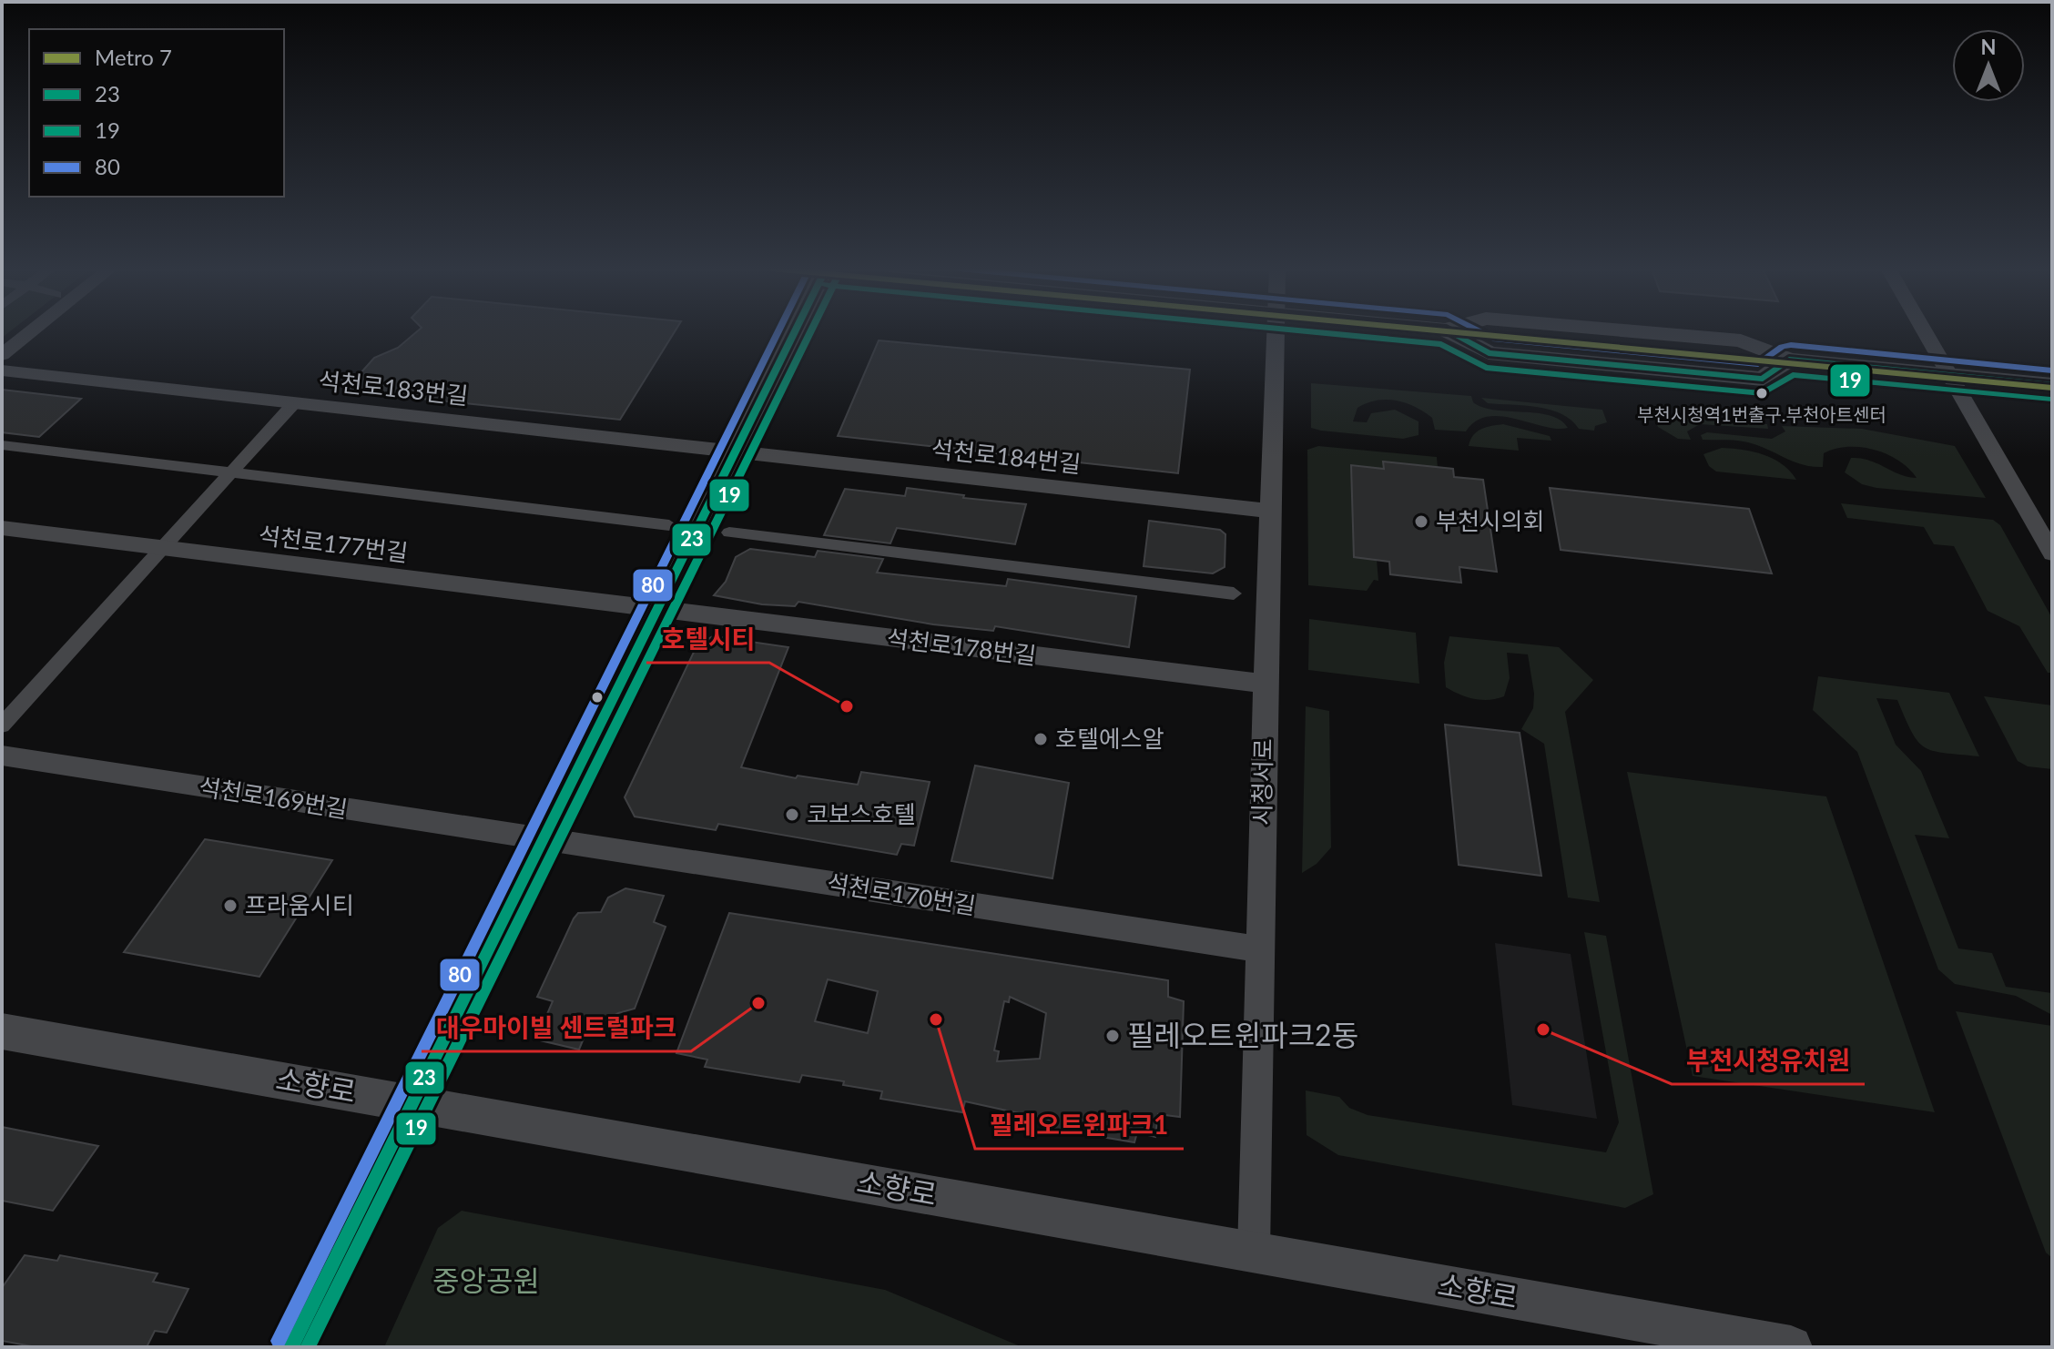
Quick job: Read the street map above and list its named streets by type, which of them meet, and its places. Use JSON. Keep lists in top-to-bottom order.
{
  "streets": {
    "street": [
      "석천로183번길",
      "석천로184번길",
      "석천로177번길",
      "석천로178번길",
      "시청서로",
      "석천로169번길",
      "석천로170번길",
      "소향로"
    ]
  },
  "crossings": [
    ["석천로183번길", "석천로184번길"],
    ["석천로184번길", "시청서로"],
    ["석천로177번길", "석천로178번길"],
    ["석천로178번길", "시청서로"],
    ["시청서로", "석천로170번길"],
    ["시청서로", "소향로"],
    ["석천로169번길", "석천로170번길"]
  ],
  "parks": ["중앙공원"],
  "places": [
    "부천시청역1번출구.부천아트센터",
    "부천시의회",
    "호텔시티",
    "호텔에스알",
    "코보스호텔",
    "프라움시티",
    "대우마이빌 센트럴파크",
    "필레오트윈파크1",
    "부천시청유치원",
    "필레오트윈파크2동"
  ],
  "lines": [
    "metro line 7",
    "transit line 23",
    "transit line 19",
    "transit line 80"
  ],
  "legend": [
    "Metro 7",
    "23",
    "19",
    "80"
  ],
  "north": "top"
}
